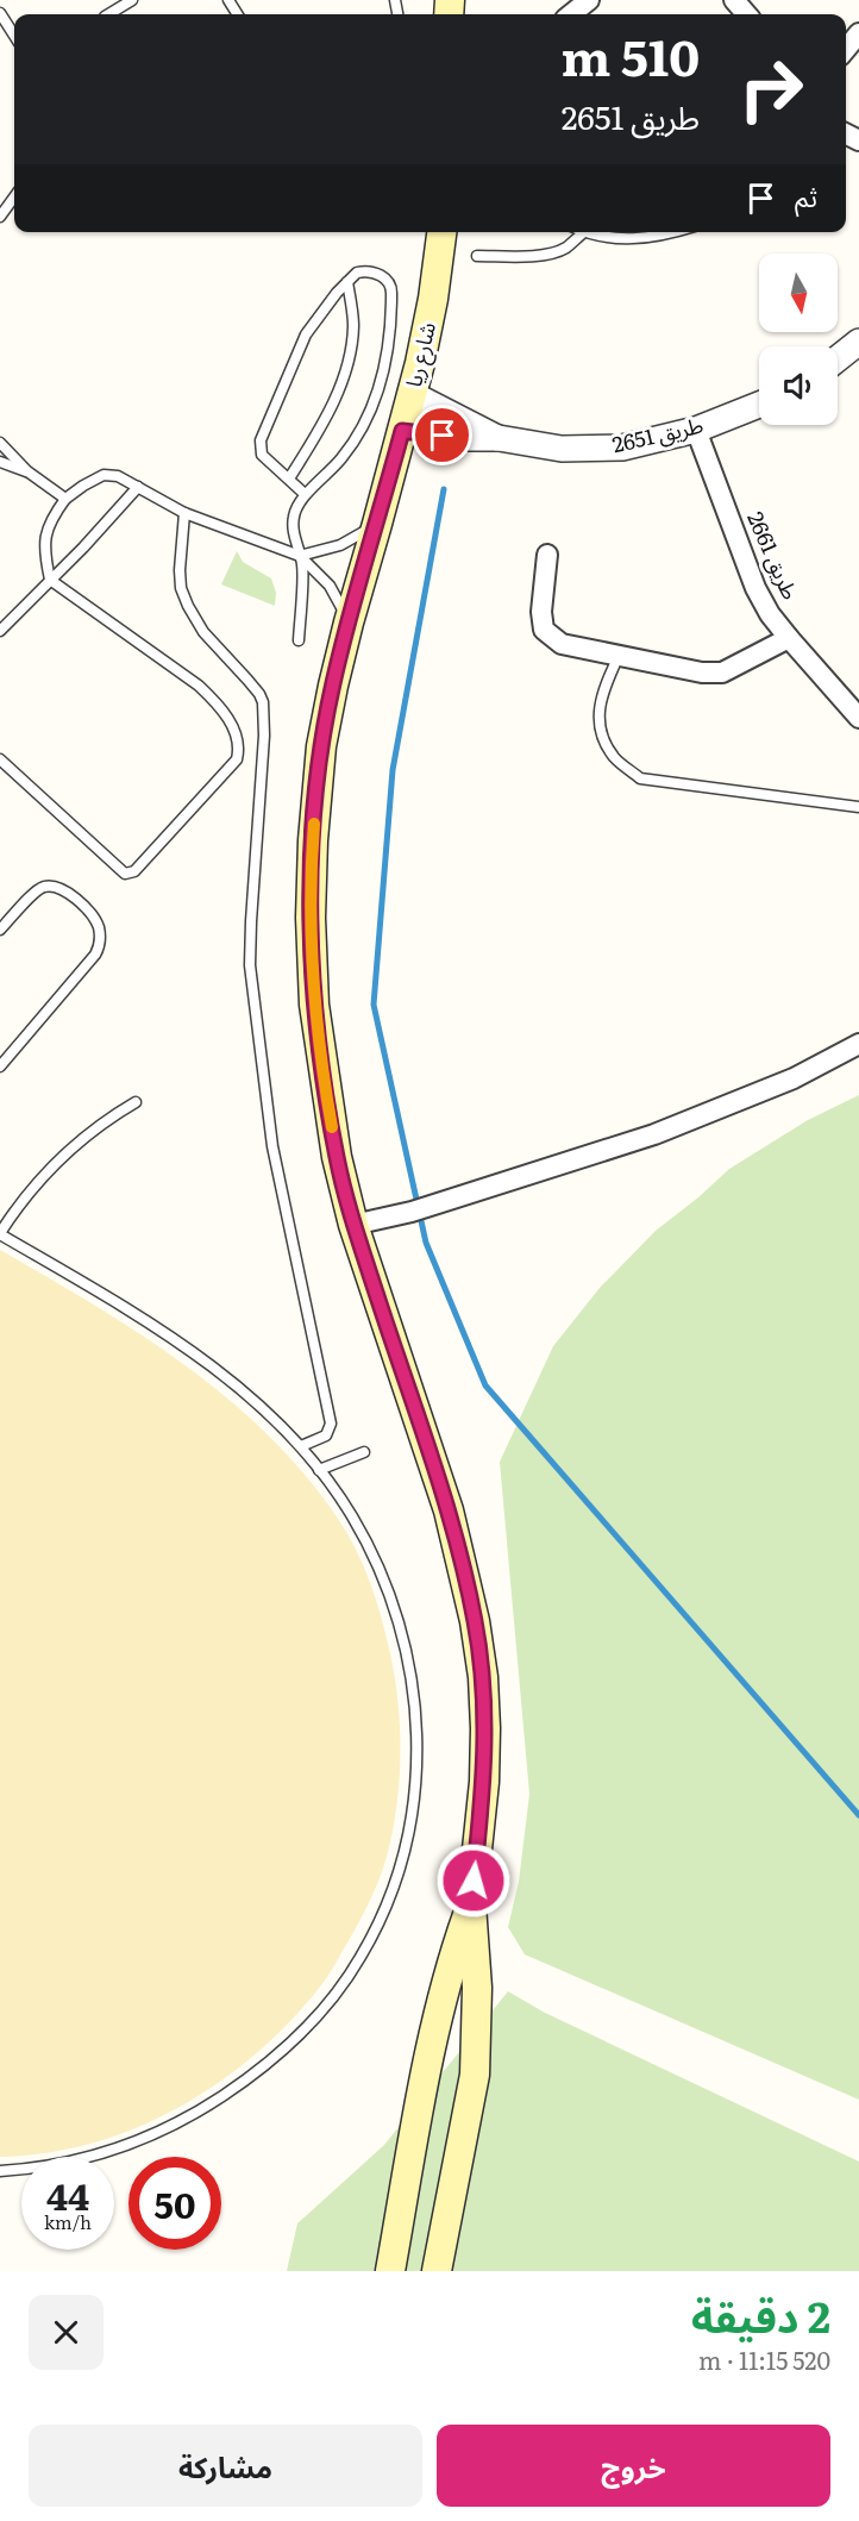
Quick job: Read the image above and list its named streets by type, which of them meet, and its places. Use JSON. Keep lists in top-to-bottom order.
{
  "streets": {
    "main road": ["شارع ريا"],
    "street": ["طريق 2651", "طريق 2661"]
  },
  "crossings": [
    ["شارع ريا", "طريق 2651"],
    ["طريق 2651", "طريق 2661"]
  ],
  "north": "bottom",
  "page": {
    "turn": ["510 m", "طريق 2651"],
    "then": "ثم",
    "speed": "44 km/h",
    "limit": "50",
    "heading": ["2 دقيقة", "520 m · 11:15"],
    "buttons": ["خروج", "مشاركة"]
  }
}
